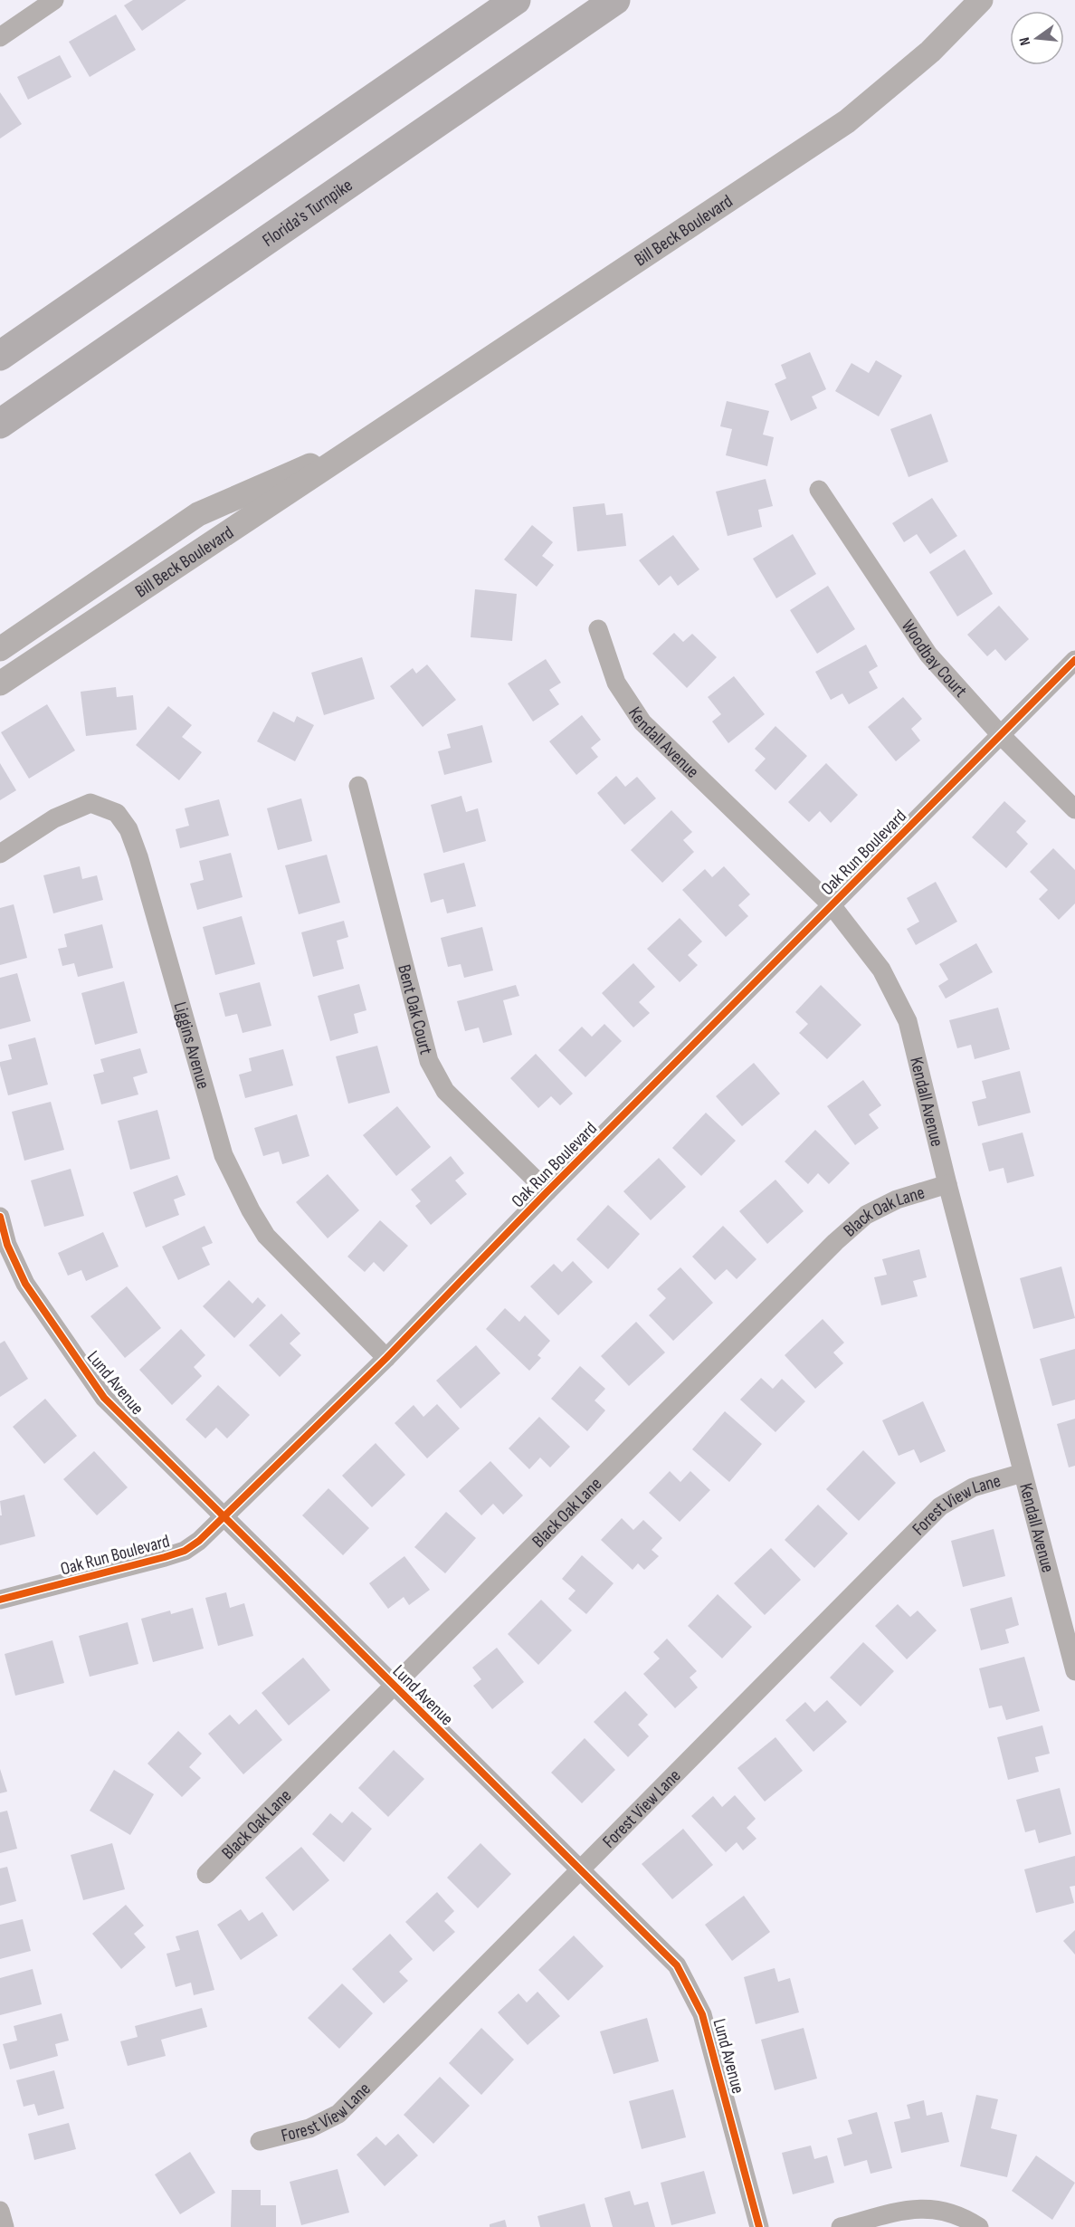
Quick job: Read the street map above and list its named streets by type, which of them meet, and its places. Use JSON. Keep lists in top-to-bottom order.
{
  "streets": {
    "highway": ["Florida's Turnpike"],
    "street": [
      "Bill Beck Boulevard",
      "Woodbay Court",
      "Kendall Avenue",
      "Oak Run Boulevard",
      "Bent Oak Court",
      "Liggins Avenue",
      "Black Oak Lane",
      "Lund Avenue",
      "Forest View Lane"
    ]
  },
  "crossings": [
    ["Woodbay Court", "Oak Run Boulevard"],
    ["Kendall Avenue", "Oak Run Boulevard"],
    ["Kendall Avenue", "Black Oak Lane"],
    ["Kendall Avenue", "Forest View Lane"],
    ["Oak Run Boulevard", "Bent Oak Court"],
    ["Oak Run Boulevard", "Liggins Avenue"],
    ["Oak Run Boulevard", "Lund Avenue"],
    ["Black Oak Lane", "Lund Avenue"],
    ["Lund Avenue", "Forest View Lane"]
  ],
  "north": "left"
}
